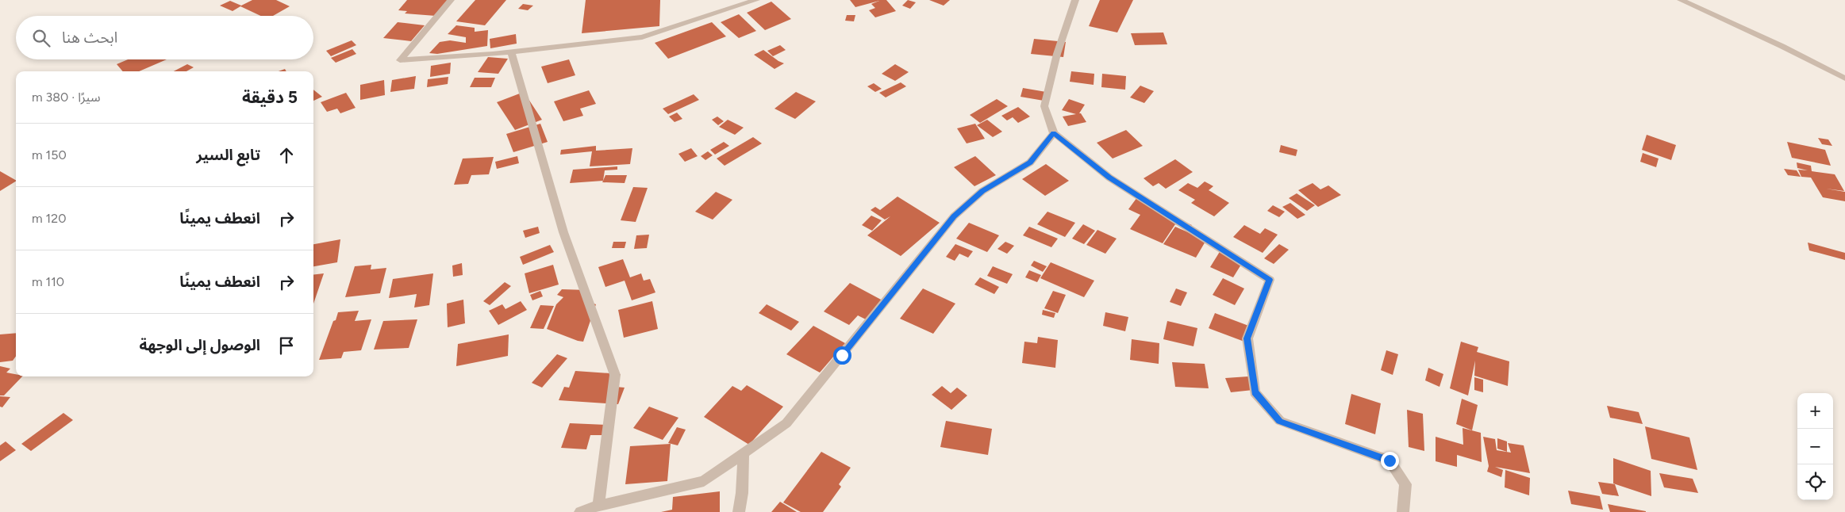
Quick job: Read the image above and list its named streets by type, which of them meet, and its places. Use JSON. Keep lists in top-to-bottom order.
{
  "page": {
    "search": "ابحث هنا",
    "heading": ["5 دقيقة", "سيرًا · 380 m"],
    "list": [
      ["تابع السير", "150 m"],
      ["انعطف يمينًا", "120 m"],
      ["انعطف يمينًا", "110 m"],
      "الوصول إلى الوجهة"
    ],
    "map_buttons": ["+", "−"]
  }
}
